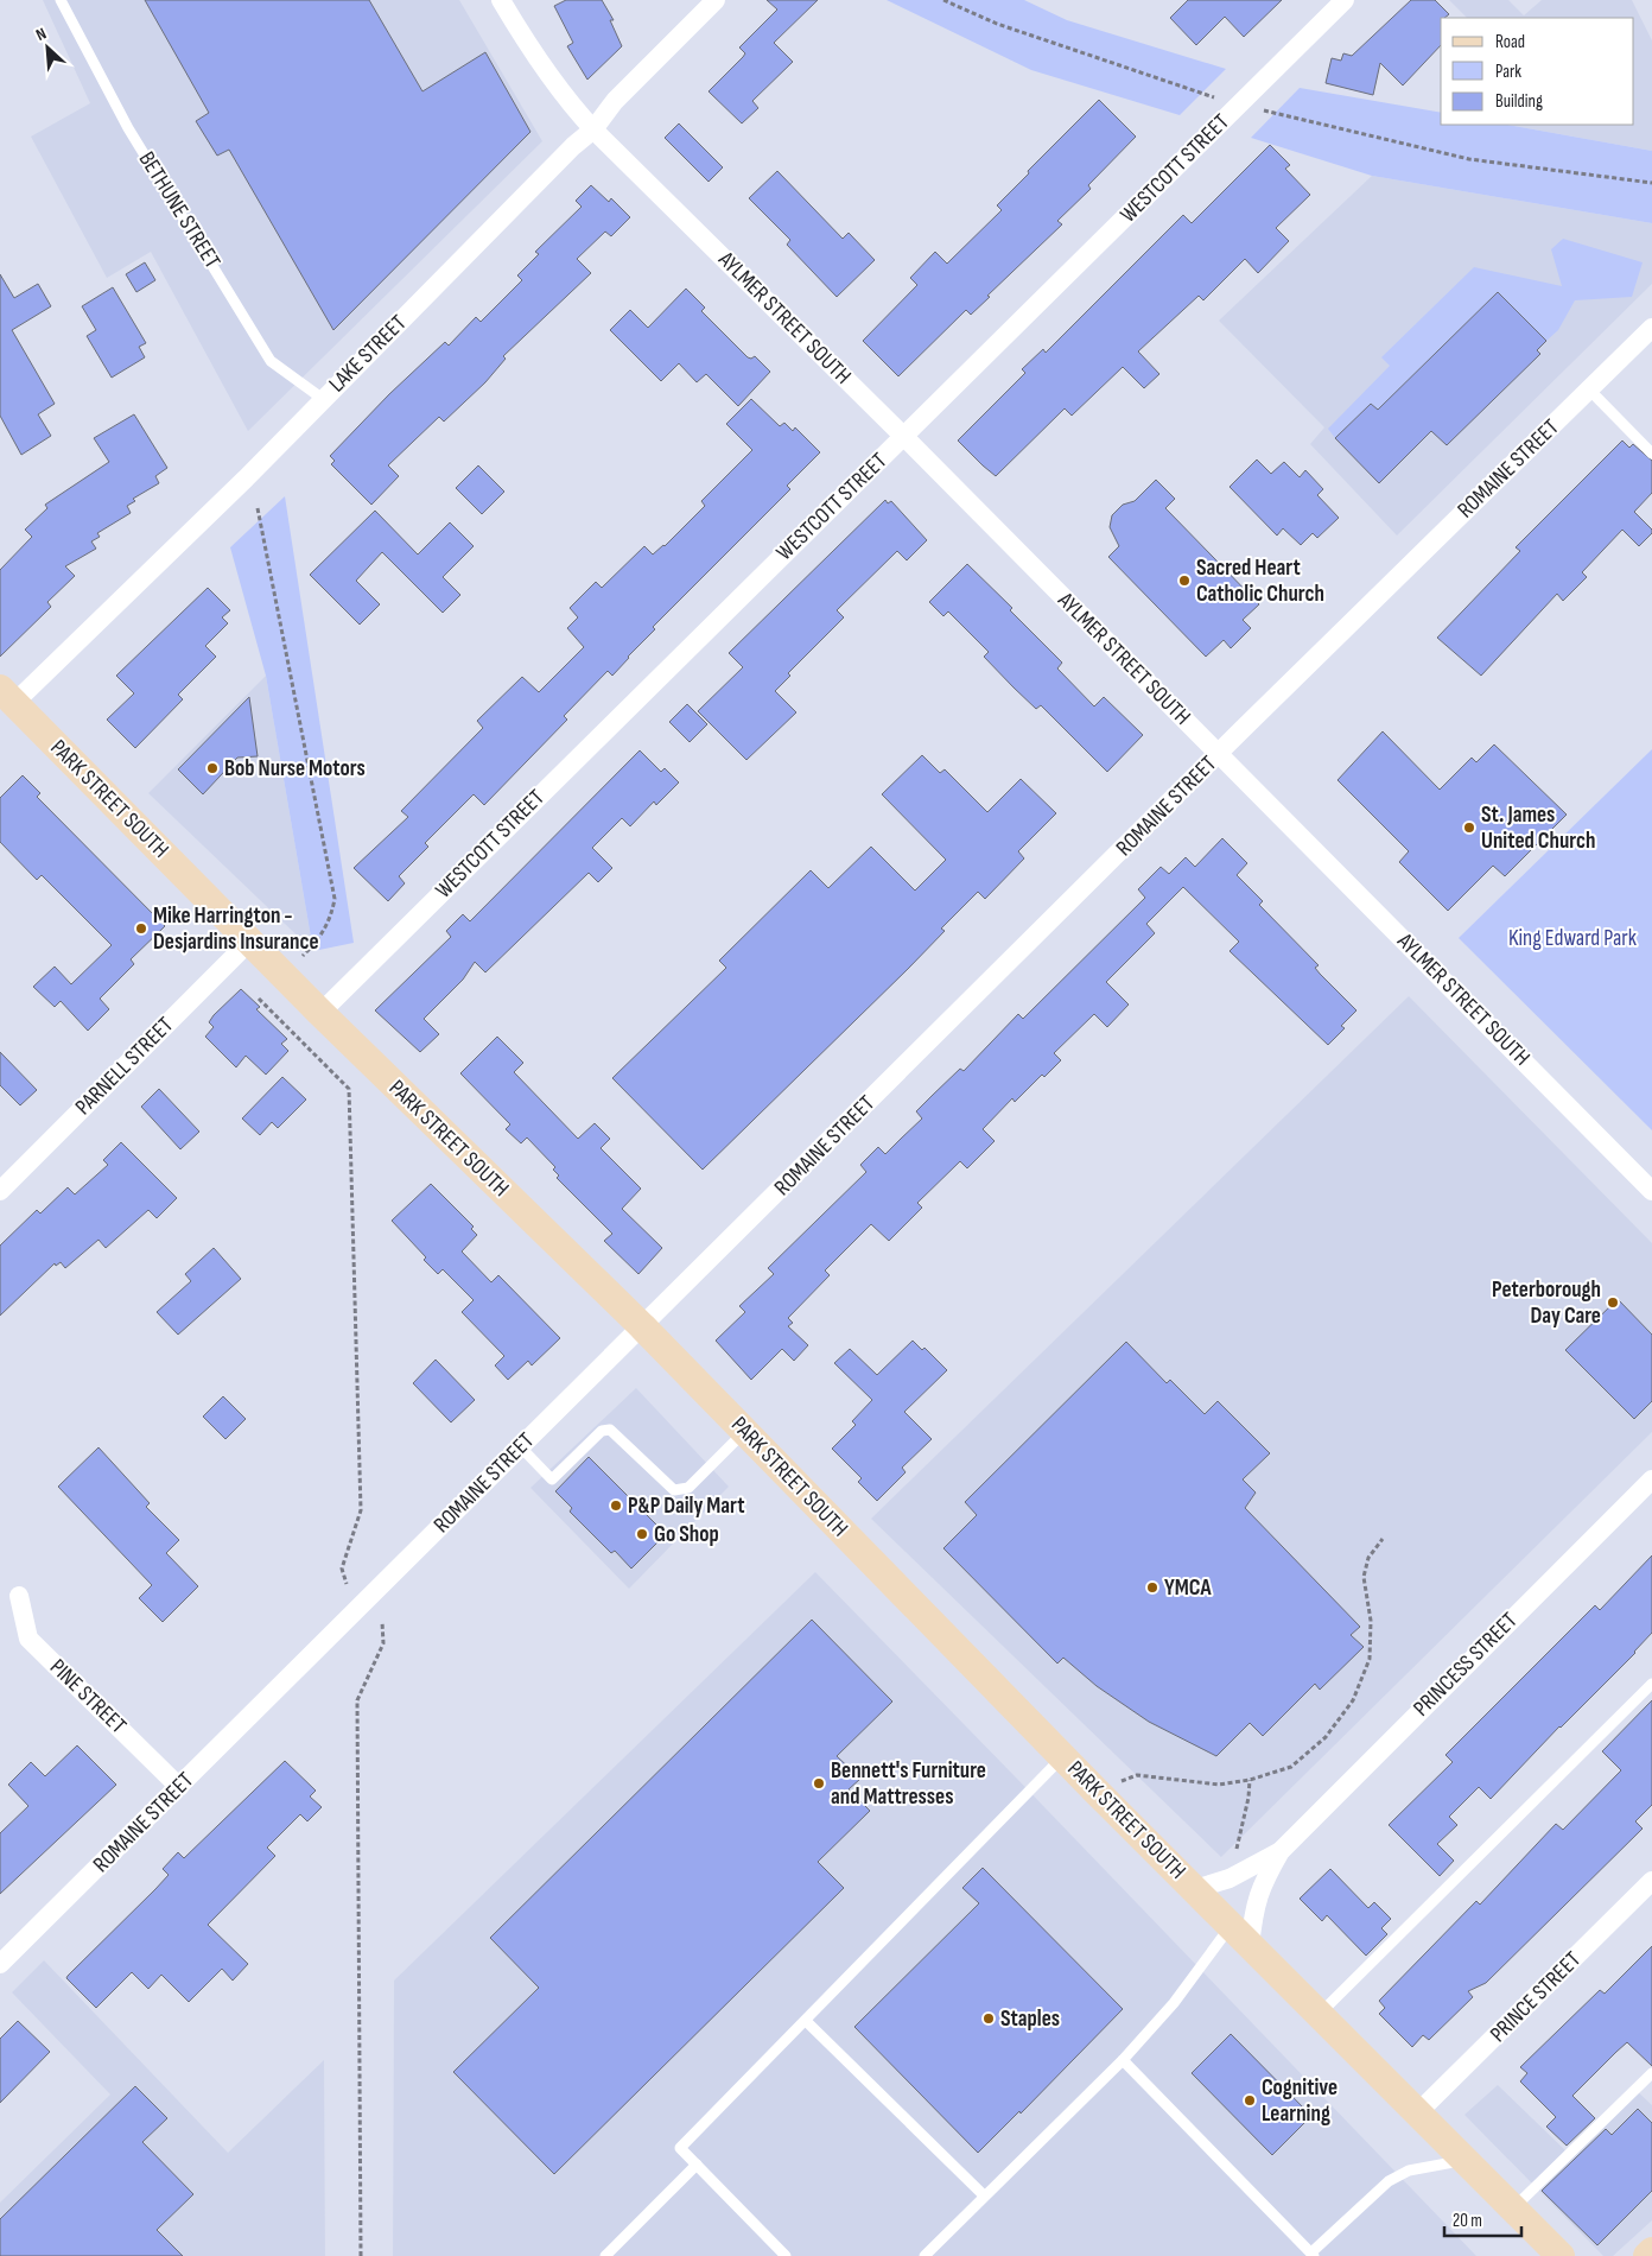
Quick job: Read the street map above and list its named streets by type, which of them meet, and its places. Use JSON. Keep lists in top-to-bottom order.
{
  "streets": {
    "main road": ["PARK STREET SOUTH"],
    "street": [
      "WESTCOTT STREET",
      "AYLMER STREET SOUTH",
      "LAKE STREET",
      "ROMAINE STREET",
      "PARNELL STREET",
      "PRINCESS STREET",
      "PINE STREET",
      "PRINCE STREET"
    ],
    "lane": ["BETHUNE STREET"]
  },
  "crossings": [
    ["WESTCOTT STREET", "AYLMER STREET SOUTH"],
    ["WESTCOTT STREET", "PARK STREET SOUTH"],
    ["BETHUNE STREET", "LAKE STREET"],
    ["AYLMER STREET SOUTH", "LAKE STREET"],
    ["AYLMER STREET SOUTH", "ROMAINE STREET"],
    ["LAKE STREET", "PARK STREET SOUTH"],
    ["ROMAINE STREET", "PARK STREET SOUTH"],
    ["ROMAINE STREET", "PINE STREET"],
    ["PARK STREET SOUTH", "PARNELL STREET"],
    ["PARK STREET SOUTH", "PRINCESS STREET"],
    ["PARK STREET SOUTH", "PRINCE STREET"]
  ],
  "parks": ["King Edward Park"],
  "places": [
    "Sacred Heart Catholic Church",
    "Bob Nurse Motors",
    "St. James United Church",
    "Mike Harrington - Desjardins Insurance",
    "Peterborough Day Care",
    "P&P Daily Mart",
    "Go Shop",
    "YMCA",
    "Bennett's Furniture and Mattresses",
    "Staples",
    "Cognitive Learning"
  ],
  "legend": ["Road", "Park", "Building"],
  "scale_bar": "20 m",
  "north": "top left"
}
